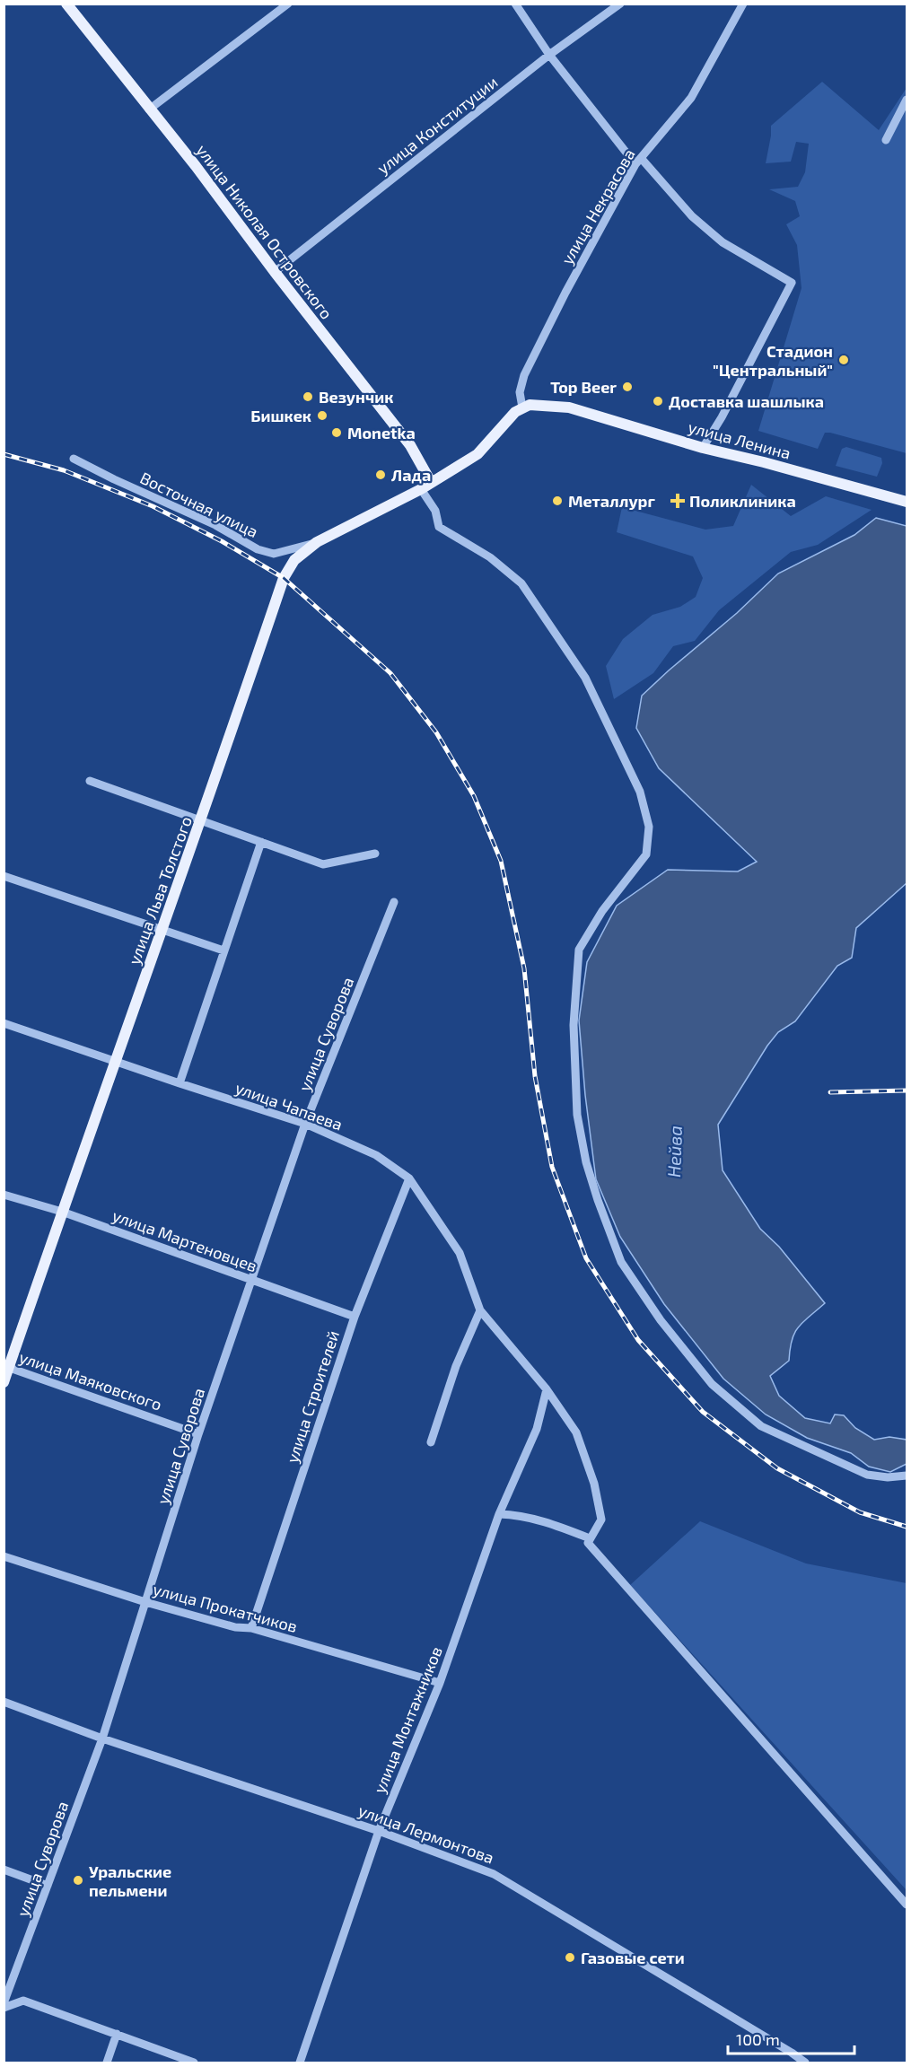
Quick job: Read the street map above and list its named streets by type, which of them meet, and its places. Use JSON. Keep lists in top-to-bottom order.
{
  "streets": {
    "main road": ["улица Николая Островского", "улица Ленина", "улица Льва Толстого"],
    "street": [
      "улица Конституции",
      "улица Некрасова",
      "Восточная улица",
      "улица Суворова",
      "улица Чапаева",
      "улица Мартеновцев",
      "улица Маяковского",
      "улица Строителей",
      "улица Прокатчиков",
      "улица Монтажников",
      "улица Лермонтова"
    ]
  },
  "crossings": [
    ["улица Конституции", "улица Николая Островского"],
    ["улица Некрасова", "улица Ленина"],
    ["улица Николая Островского", "улица Льва Толстого"],
    ["Восточная улица", "улица Льва Толстого"],
    ["улица Льва Толстого", "улица Чапаева"],
    ["улица Льва Толстого", "улица Мартеновцев"],
    ["улица Льва Толстого", "улица Маяковского"],
    ["улица Суворова", "улица Чапаева"],
    ["улица Суворова", "улица Мартеновцев"],
    ["улица Суворова", "улица Маяковского"],
    ["улица Суворова", "улица Прокатчиков"],
    ["улица Суворова", "улица Лермонтова"],
    ["улица Чапаева", "улица Строителей"],
    ["улица Чапаева", "улица Монтажников"],
    ["улица Мартеновцев", "улица Строителей"],
    ["улица Строителей", "улица Прокатчиков"],
    ["улица Прокатчиков", "улица Монтажников"],
    ["улица Монтажников", "улица Лермонтова"]
  ],
  "water": ["Нейва"],
  "places": {
    "other": [
      "Стадион \"Центральный\"",
      "Top Beer",
      "Везунчик",
      "Доставка шашлыка",
      "Бишкек",
      "Monetka",
      "Лада",
      "Металлург",
      "Уральские пельмени",
      "Газовые сети"
    ],
    "health": ["Поликлиника"]
  },
  "scale_bar": "100 m"
}
